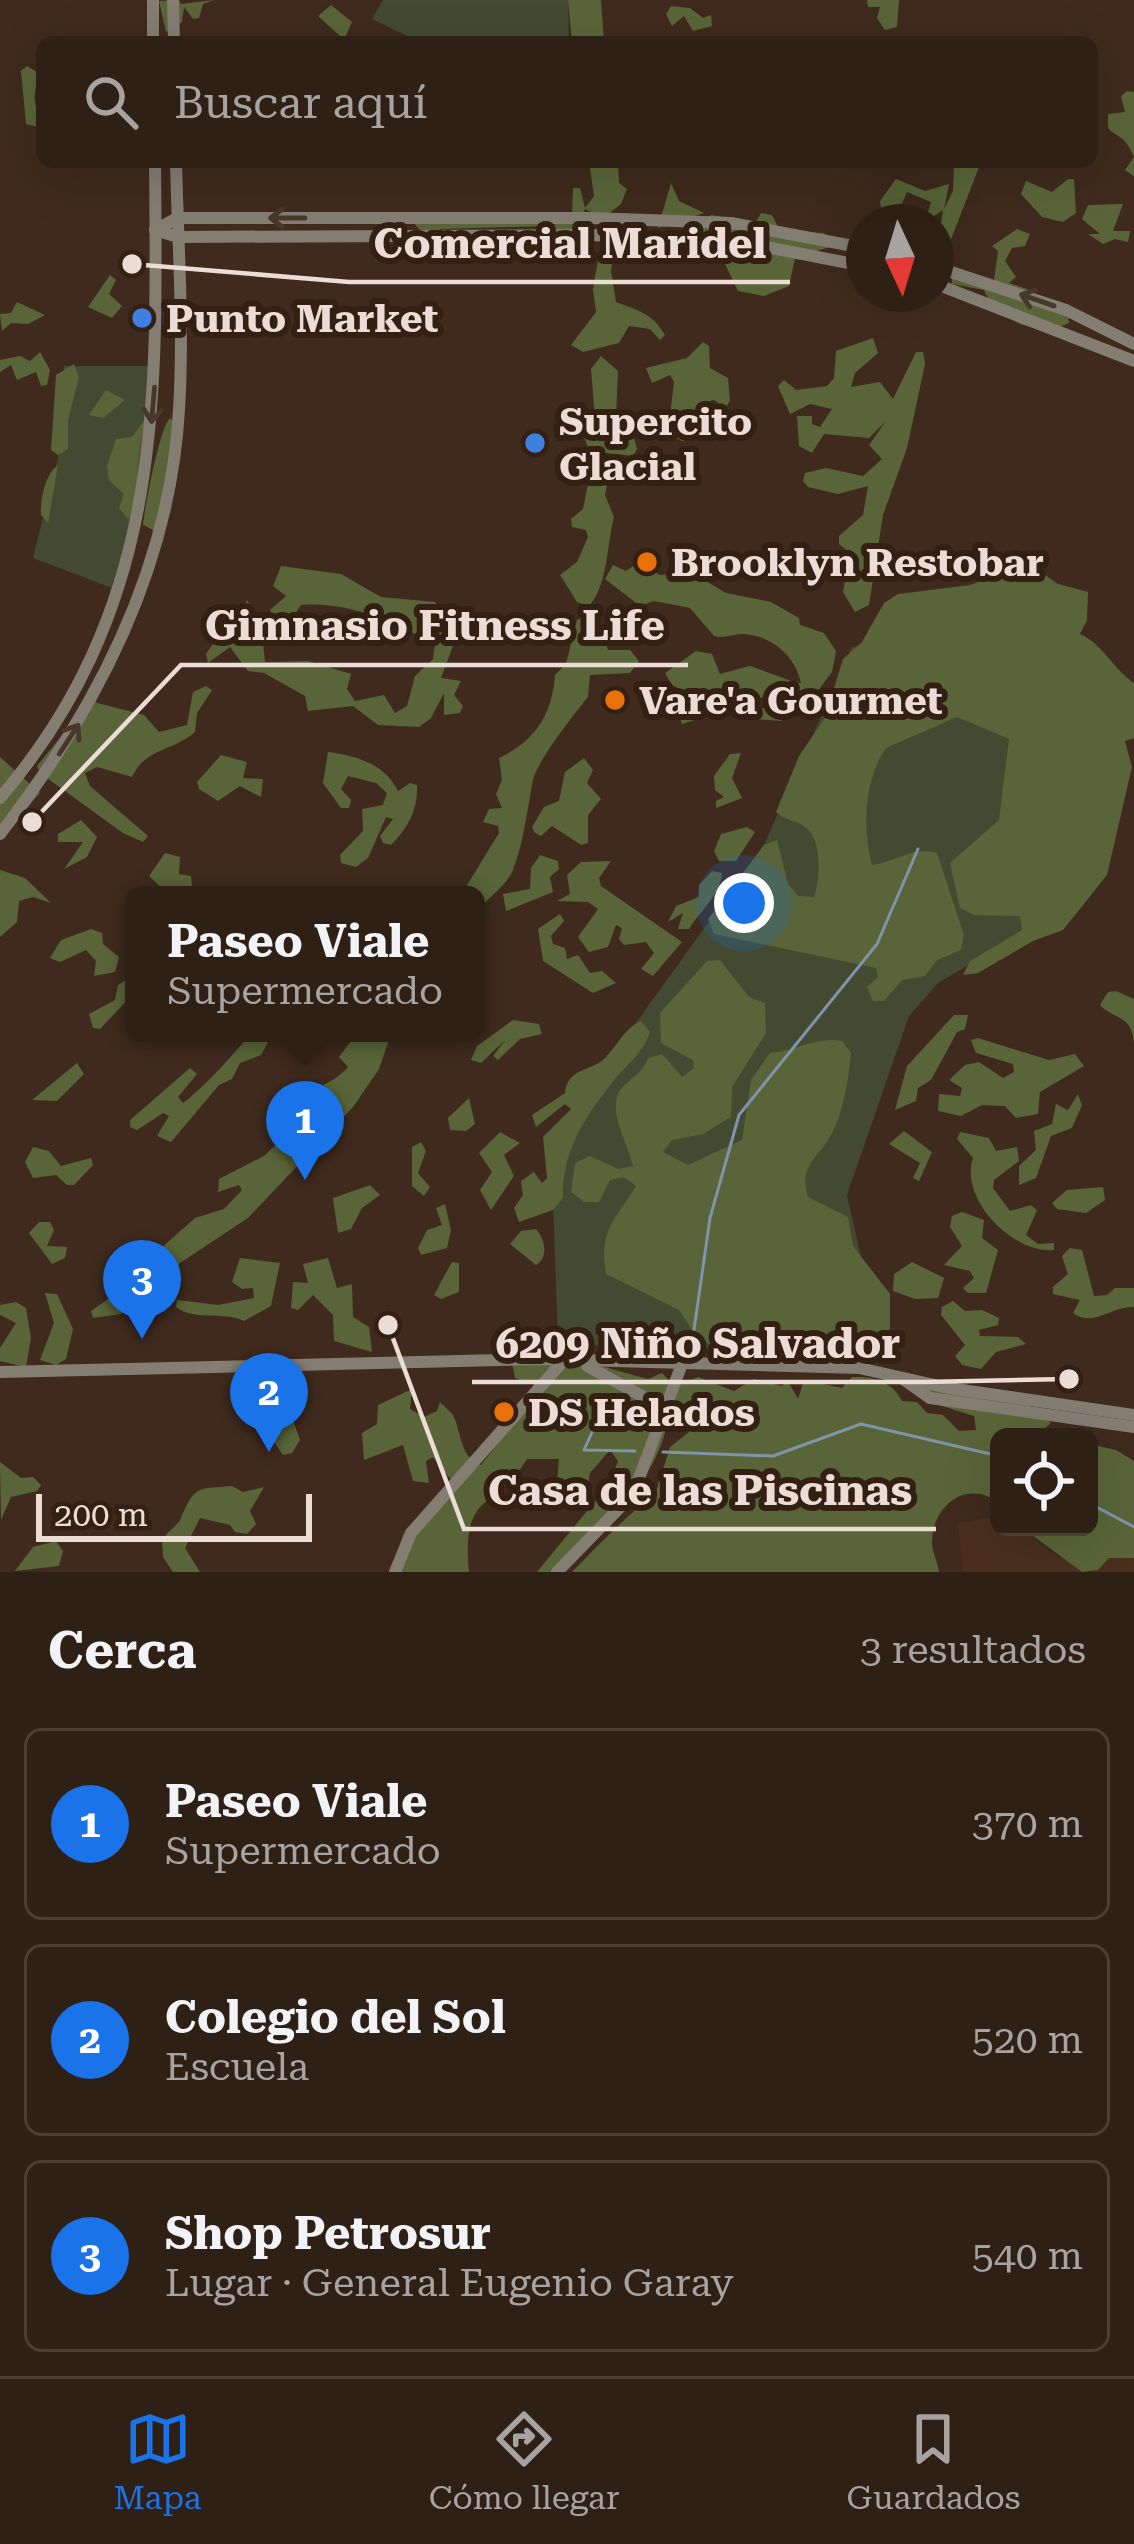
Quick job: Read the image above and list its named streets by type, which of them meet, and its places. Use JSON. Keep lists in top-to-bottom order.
{
  "places": [
    "Comercial Maridel",
    "Punto Market",
    "Supercito Glacial",
    "Brooklyn Restobar",
    "Vare'a Gourmet",
    "Gimnasio Fitness Life",
    "Casa de las Piscinas",
    "6209 Niño Salvador",
    "DS Helados"
  ],
  "scale_bar": "200 m",
  "north": "bottom",
  "page": {
    "search": "Buscar aquí",
    "popup": ["Paseo Viale", "Supermercado"],
    "pins": ["1", "3", "2"],
    "scale": "200 m",
    "heading": ["Cerca", "3 resultados"],
    "list": [
      {
        "mark": "1",
        "name": "Paseo Viale",
        "note": "Supermercado",
        "value": "370 m"
      },
      {
        "mark": "2",
        "name": "Colegio del Sol",
        "note": "Escuela",
        "value": "520 m"
      },
      {
        "mark": "3",
        "name": "Shop Petrosur",
        "note": "Lugar · General Eugenio Garay",
        "value": "540 m"
      }
    ],
    "nav": ["Mapa", "Cómo llegar", "Guardados"]
  }
}
